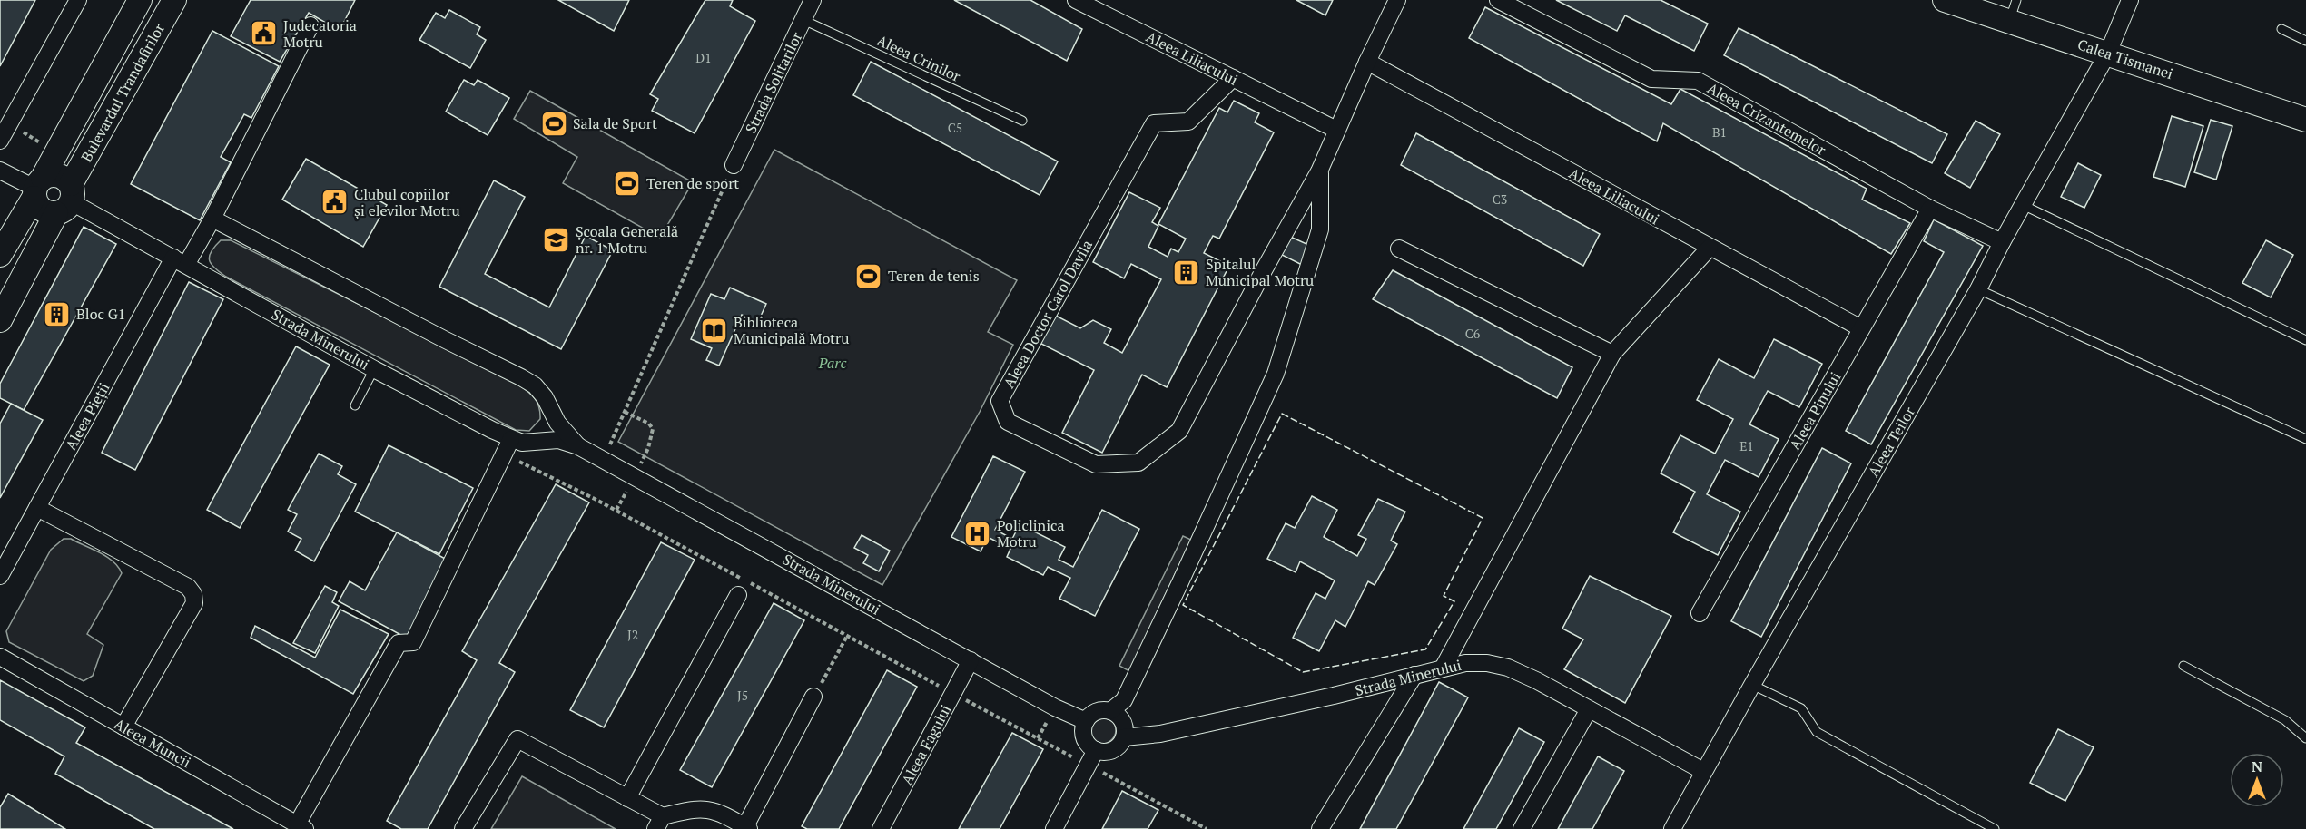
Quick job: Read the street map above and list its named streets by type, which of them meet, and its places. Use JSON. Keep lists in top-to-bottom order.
{
  "streets": {
    "street": [
      "Aleea Liliacului",
      "Calea Tismanei",
      "Strada Solitarilor",
      "Bulevardul Trandafirilor",
      "Aleea Crizantemelor",
      "Aleea Doctor Carol Davila",
      "Strada Minerului",
      "Aleea Pinului",
      "Aleea Pieții",
      "Aleea Teilor",
      "Aleea Muncii",
      "Aleea Fagului"
    ],
    "lane": ["Aleea Crinilor"]
  },
  "crossings": [
    ["Aleea Crinilor", "Strada Solitarilor"],
    ["Aleea Liliacului", "Aleea Doctor Carol Davila"],
    ["Aleea Liliacului", "Aleea Pinului"],
    ["Calea Tismanei", "Aleea Teilor"],
    ["Bulevardul Trandafirilor", "Strada Minerului"],
    ["Aleea Crizantemelor", "Aleea Pinului"],
    ["Aleea Crizantemelor", "Aleea Teilor"],
    ["Aleea Doctor Carol Davila", "Strada Minerului"],
    ["Strada Minerului", "Aleea Pieții"],
    ["Strada Minerului", "Aleea Teilor"],
    ["Strada Minerului", "Aleea Fagului"]
  ],
  "parks": ["Parc"],
  "places": {
    "public building": ["Judecatoria Motru", "Clubul copiilor și elevilor Motru"],
    "sports": ["Sala de Sport", "Teren de sport", "Teren de tenis"],
    "school or university": ["Școala Generală nr. 1 Motru"],
    "building": ["Spitalul Municipal Motru", "Bloc G1"],
    "library": ["Biblioteca Municipală Motru"],
    "hospital": ["Policlinica Motru"]
  },
  "house_numbers": [
    "D1",
    "C5",
    "B1",
    "C3",
    "C6",
    "E1",
    "J2",
    "J5"
  ],
  "north": "top"
}
